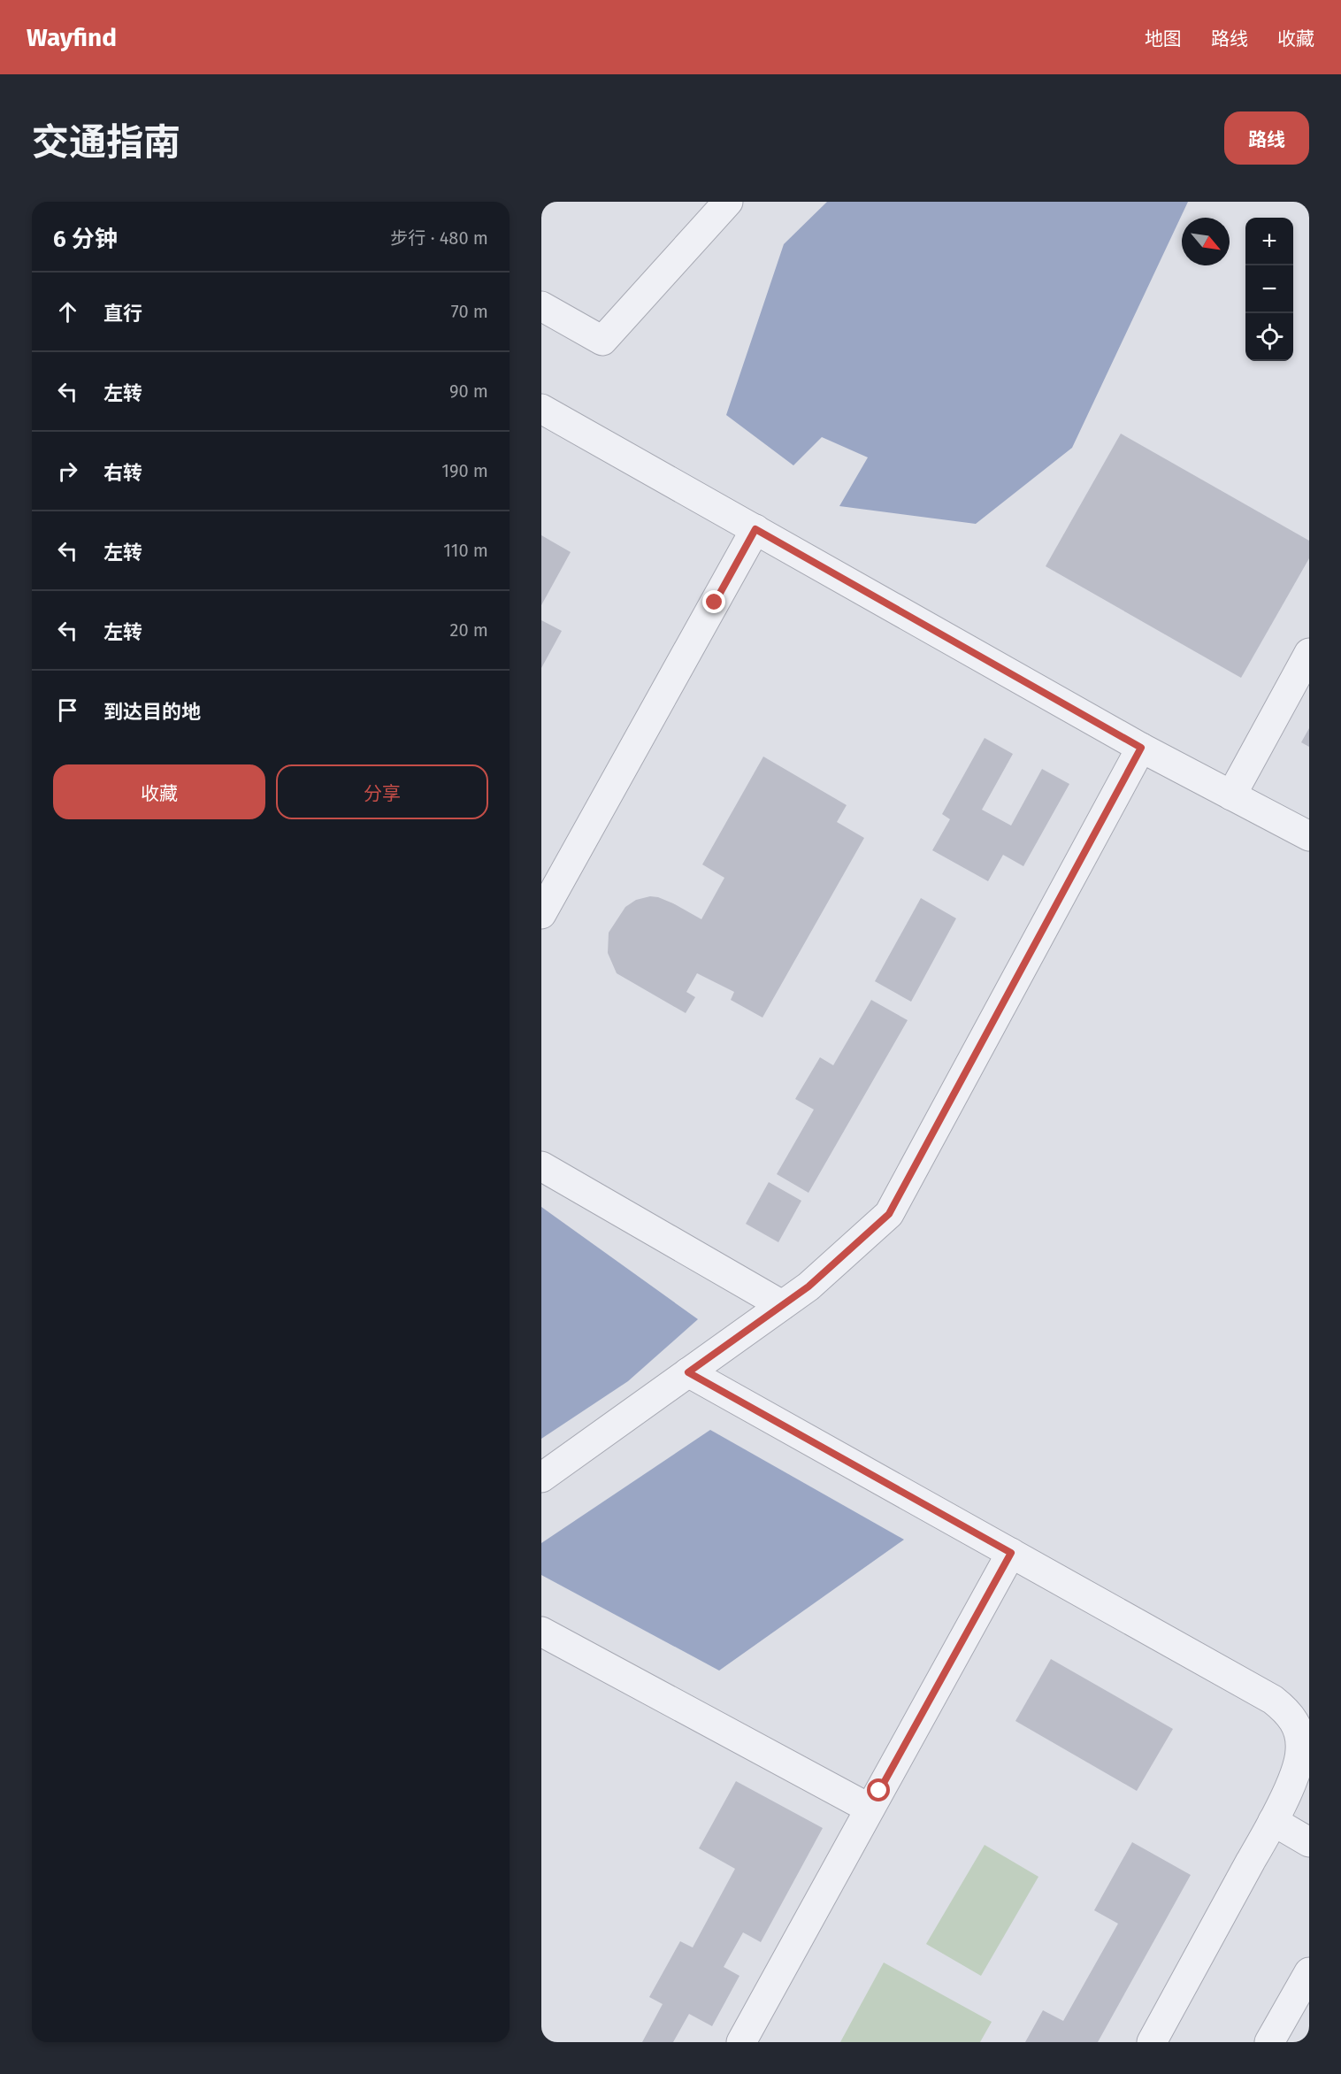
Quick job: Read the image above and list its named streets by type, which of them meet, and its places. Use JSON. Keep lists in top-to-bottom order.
{
  "north": "bottom right",
  "page": {
    "header": "Wayfind",
    "nav": ["地图", "路线", "收藏"],
    "title": "交通指南",
    "buttons": [
      "路线",
      ["收藏", "分享"]
    ],
    "heading": ["6 分钟", "步行 · 480 m"],
    "map_buttons": ["+", "−"],
    "list": [
      ["直行", "70 m"],
      ["左转", "90 m"],
      ["右转", "190 m"],
      ["左转", "110 m"],
      ["左转", "20 m"],
      "到达目的地"
    ]
  }
}
